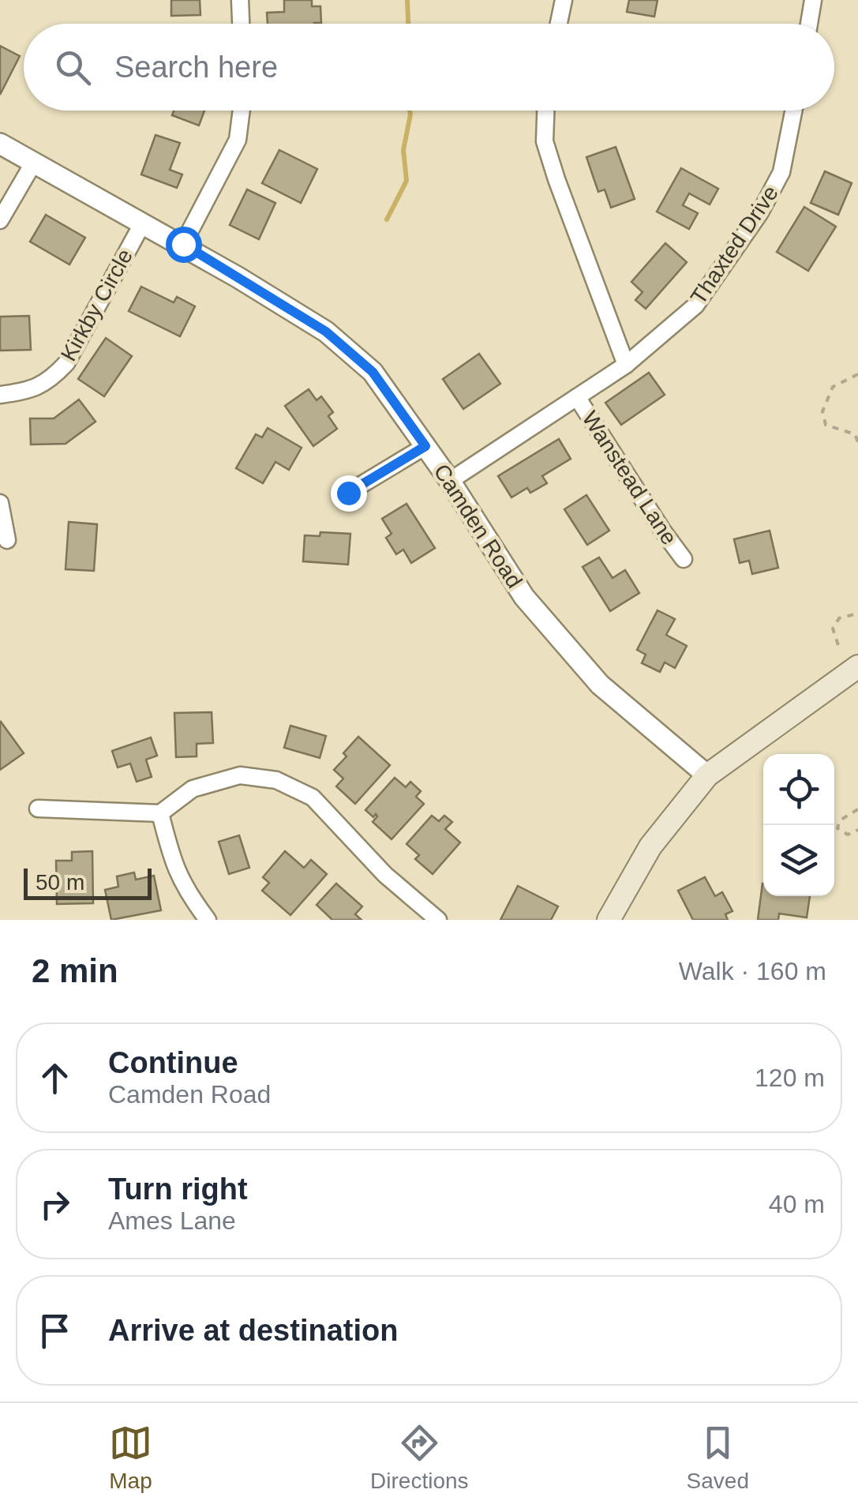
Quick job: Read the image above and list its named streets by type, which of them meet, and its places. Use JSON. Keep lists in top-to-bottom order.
{
  "streets": {
    "street": [
      "Thaxted Drive",
      "Kirkby Circle",
      "Wanstead Lane",
      "Camden Road"
    ]
  },
  "crossings": [
    ["Thaxted Drive", "Wanstead Lane"],
    ["Thaxted Drive", "Camden Road"],
    ["Kirkby Circle", "Camden Road"]
  ],
  "scale_bar": "50 m",
  "page": {
    "search": "Search here",
    "scale": "50 m",
    "heading": ["2 min", "Walk · 160 m"],
    "list": [
      ["Continue", "Camden Road", "120 m"],
      ["Turn right", "Ames Lane", "40 m"],
      "Arrive at destination"
    ],
    "nav": ["Map", "Directions", "Saved"]
  }
}
